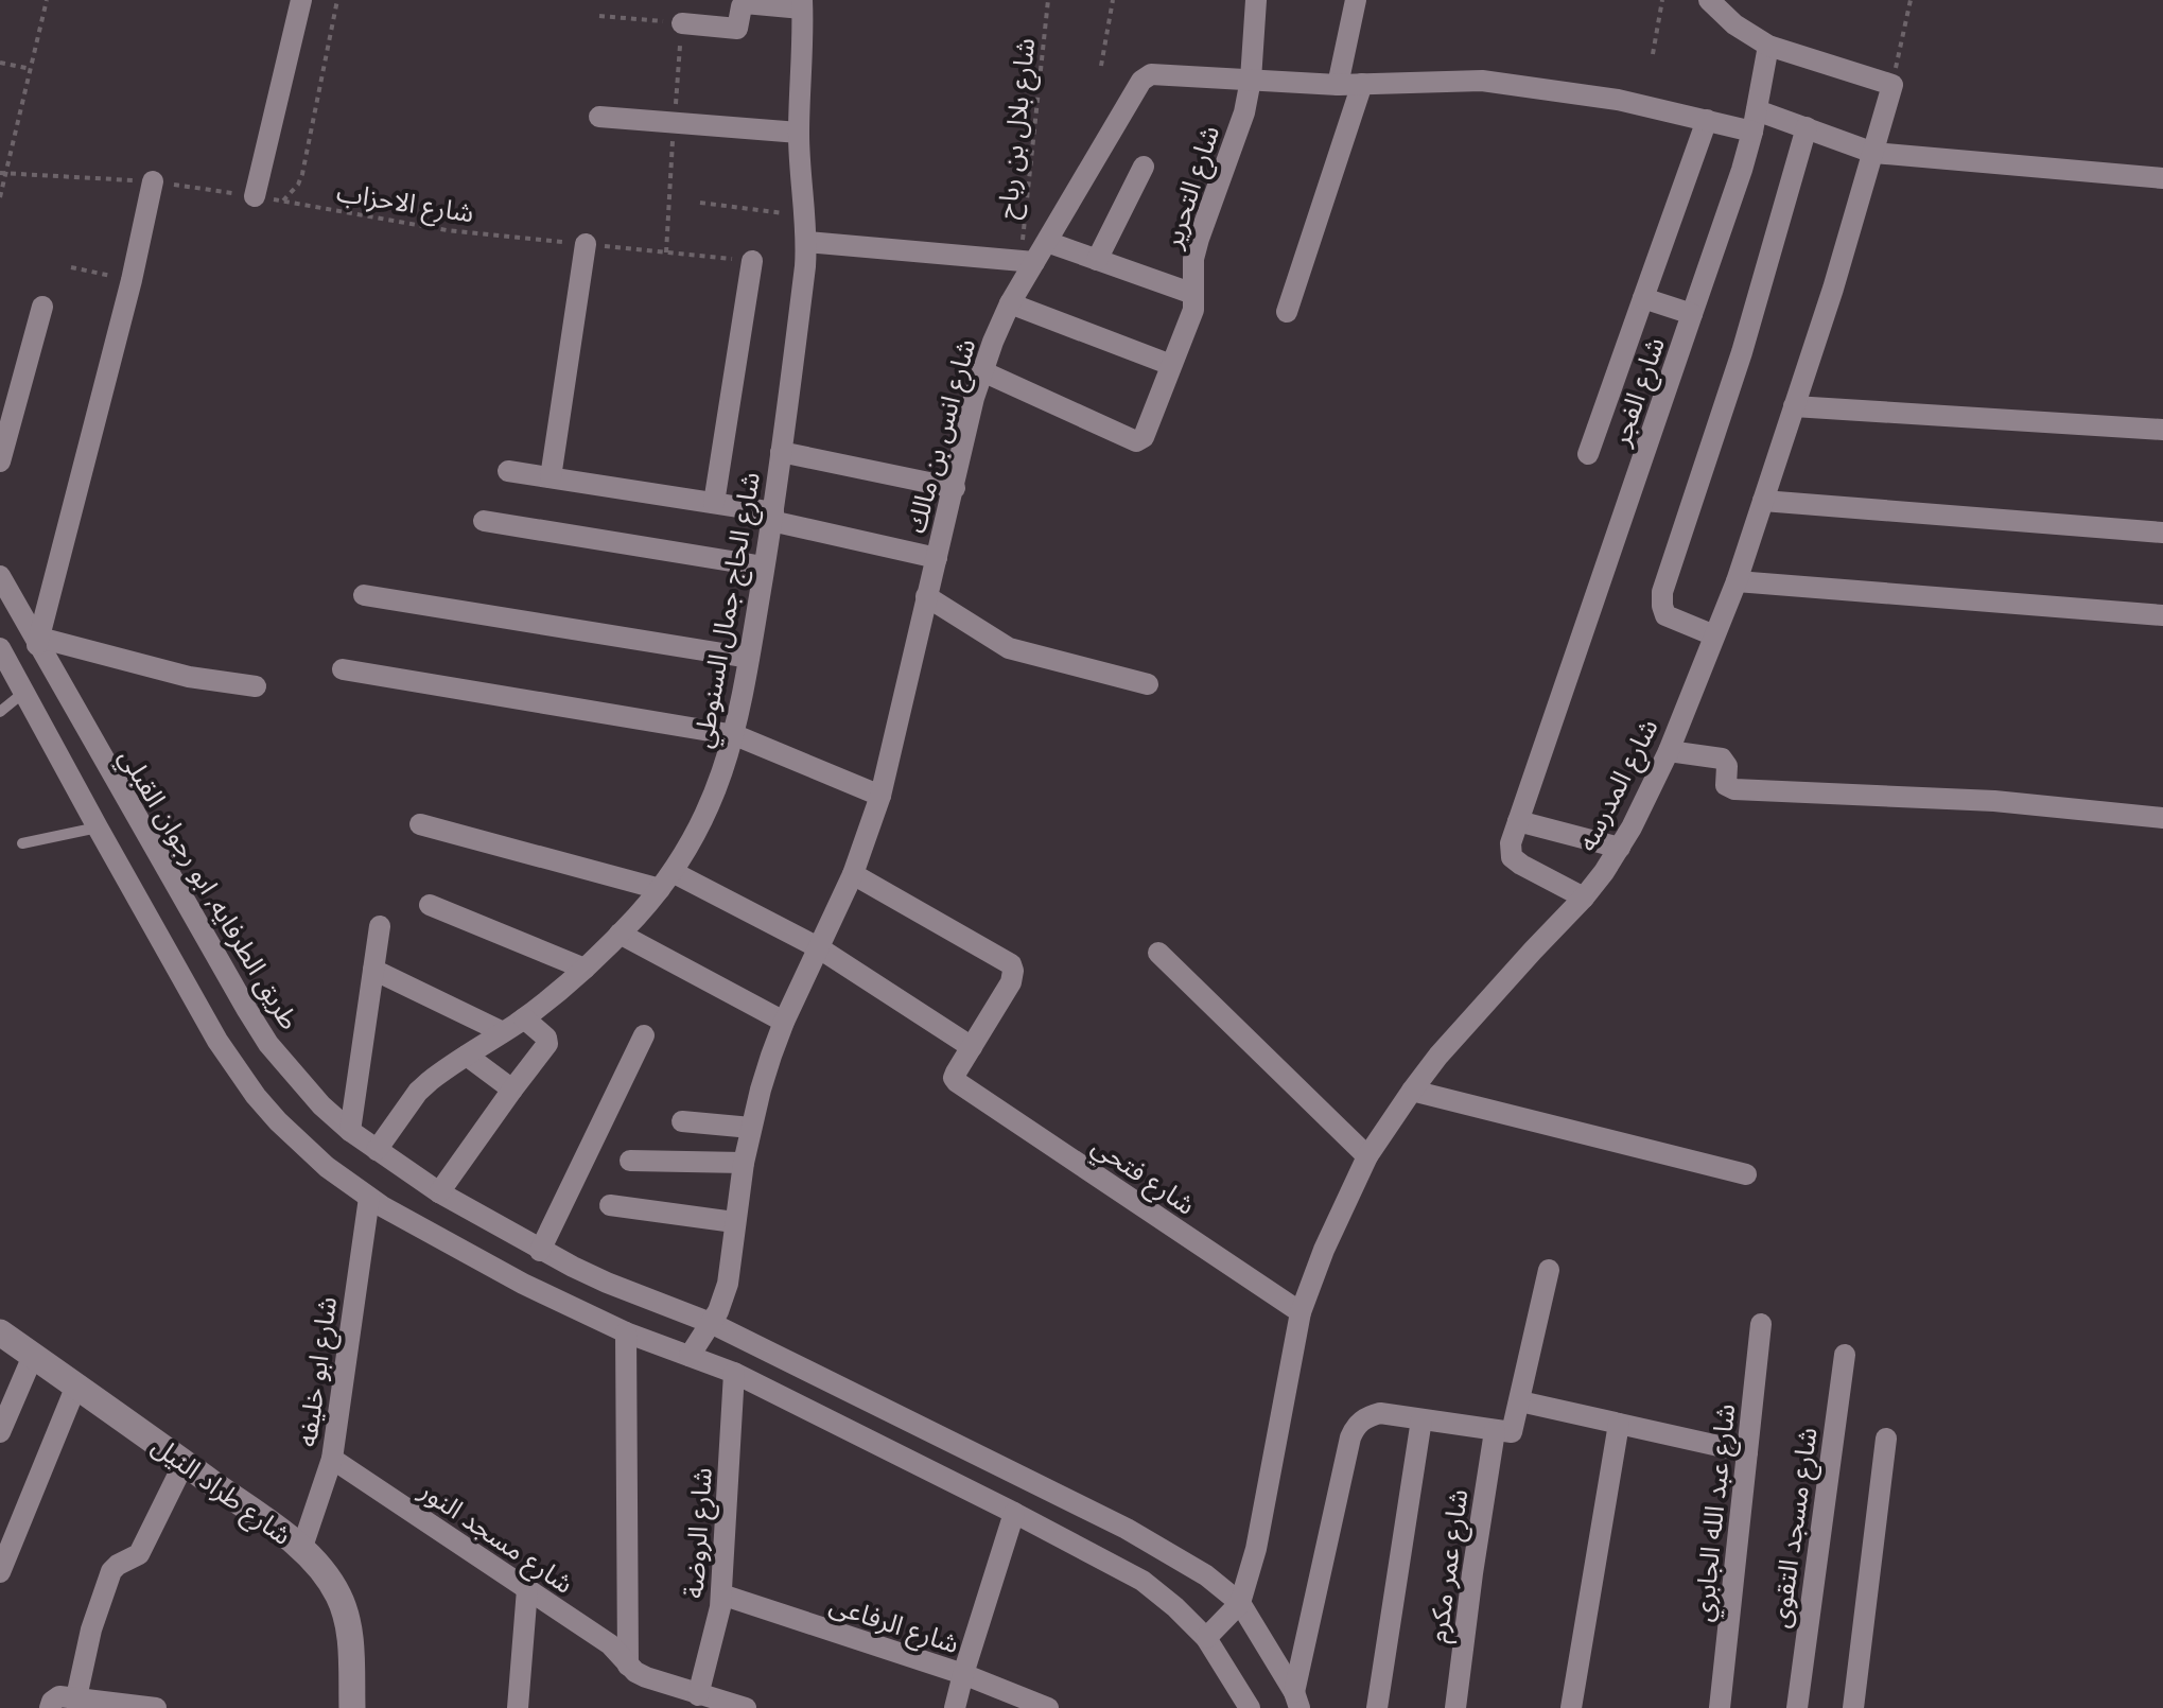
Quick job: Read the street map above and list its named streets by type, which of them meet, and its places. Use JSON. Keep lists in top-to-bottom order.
{
  "streets": {
    "street": [
      "شارع التحرير",
      "شارع الفجر",
      "شارع انس بن مالك",
      "شارع الحاج جمال السنوطي",
      "شارع المدرسه",
      "طريق الطرفايه, ابو رجوان القبلي",
      "شارع فتحي",
      "شارع ابو خليفه",
      "شارع طراد النيل",
      "شارع عبد الله الجابري",
      "شارع مسجد التقوى",
      "شارع الروضة",
      "شارع مسجد النور",
      "شارع عمر مكرم",
      "شارع الرفاعى"
    ],
    "path": ["شارع بلال بن رباح", "شارع الاحزاب"]
  },
  "crossings": [
    ["شارع بلال بن رباح", "شارع انس بن مالك"],
    ["شارع التحرير", "شارع انس بن مالك"],
    ["شارع الفجر", "شارع انس بن مالك"],
    ["شارع انس بن مالك", "شارع المدرسه"],
    ["شارع انس بن مالك", "طريق الطرفايه, ابو رجوان القبلي"],
    ["شارع الحاج جمال السنوطي", "طريق الطرفايه, ابو رجوان القبلي"],
    ["شارع المدرسه", "طريق الطرفايه, ابو رجوان القبلي"],
    ["شارع المدرسه", "شارع فتحي"],
    ["شارع ابو خليفه", "شارع طراد النيل"],
    ["شارع ابو خليفه", "شارع مسجد النور"],
    ["شارع الروضة", "شارع مسجد النور"],
    ["شارع الروضة", "شارع الرفاعى"]
  ]
}
